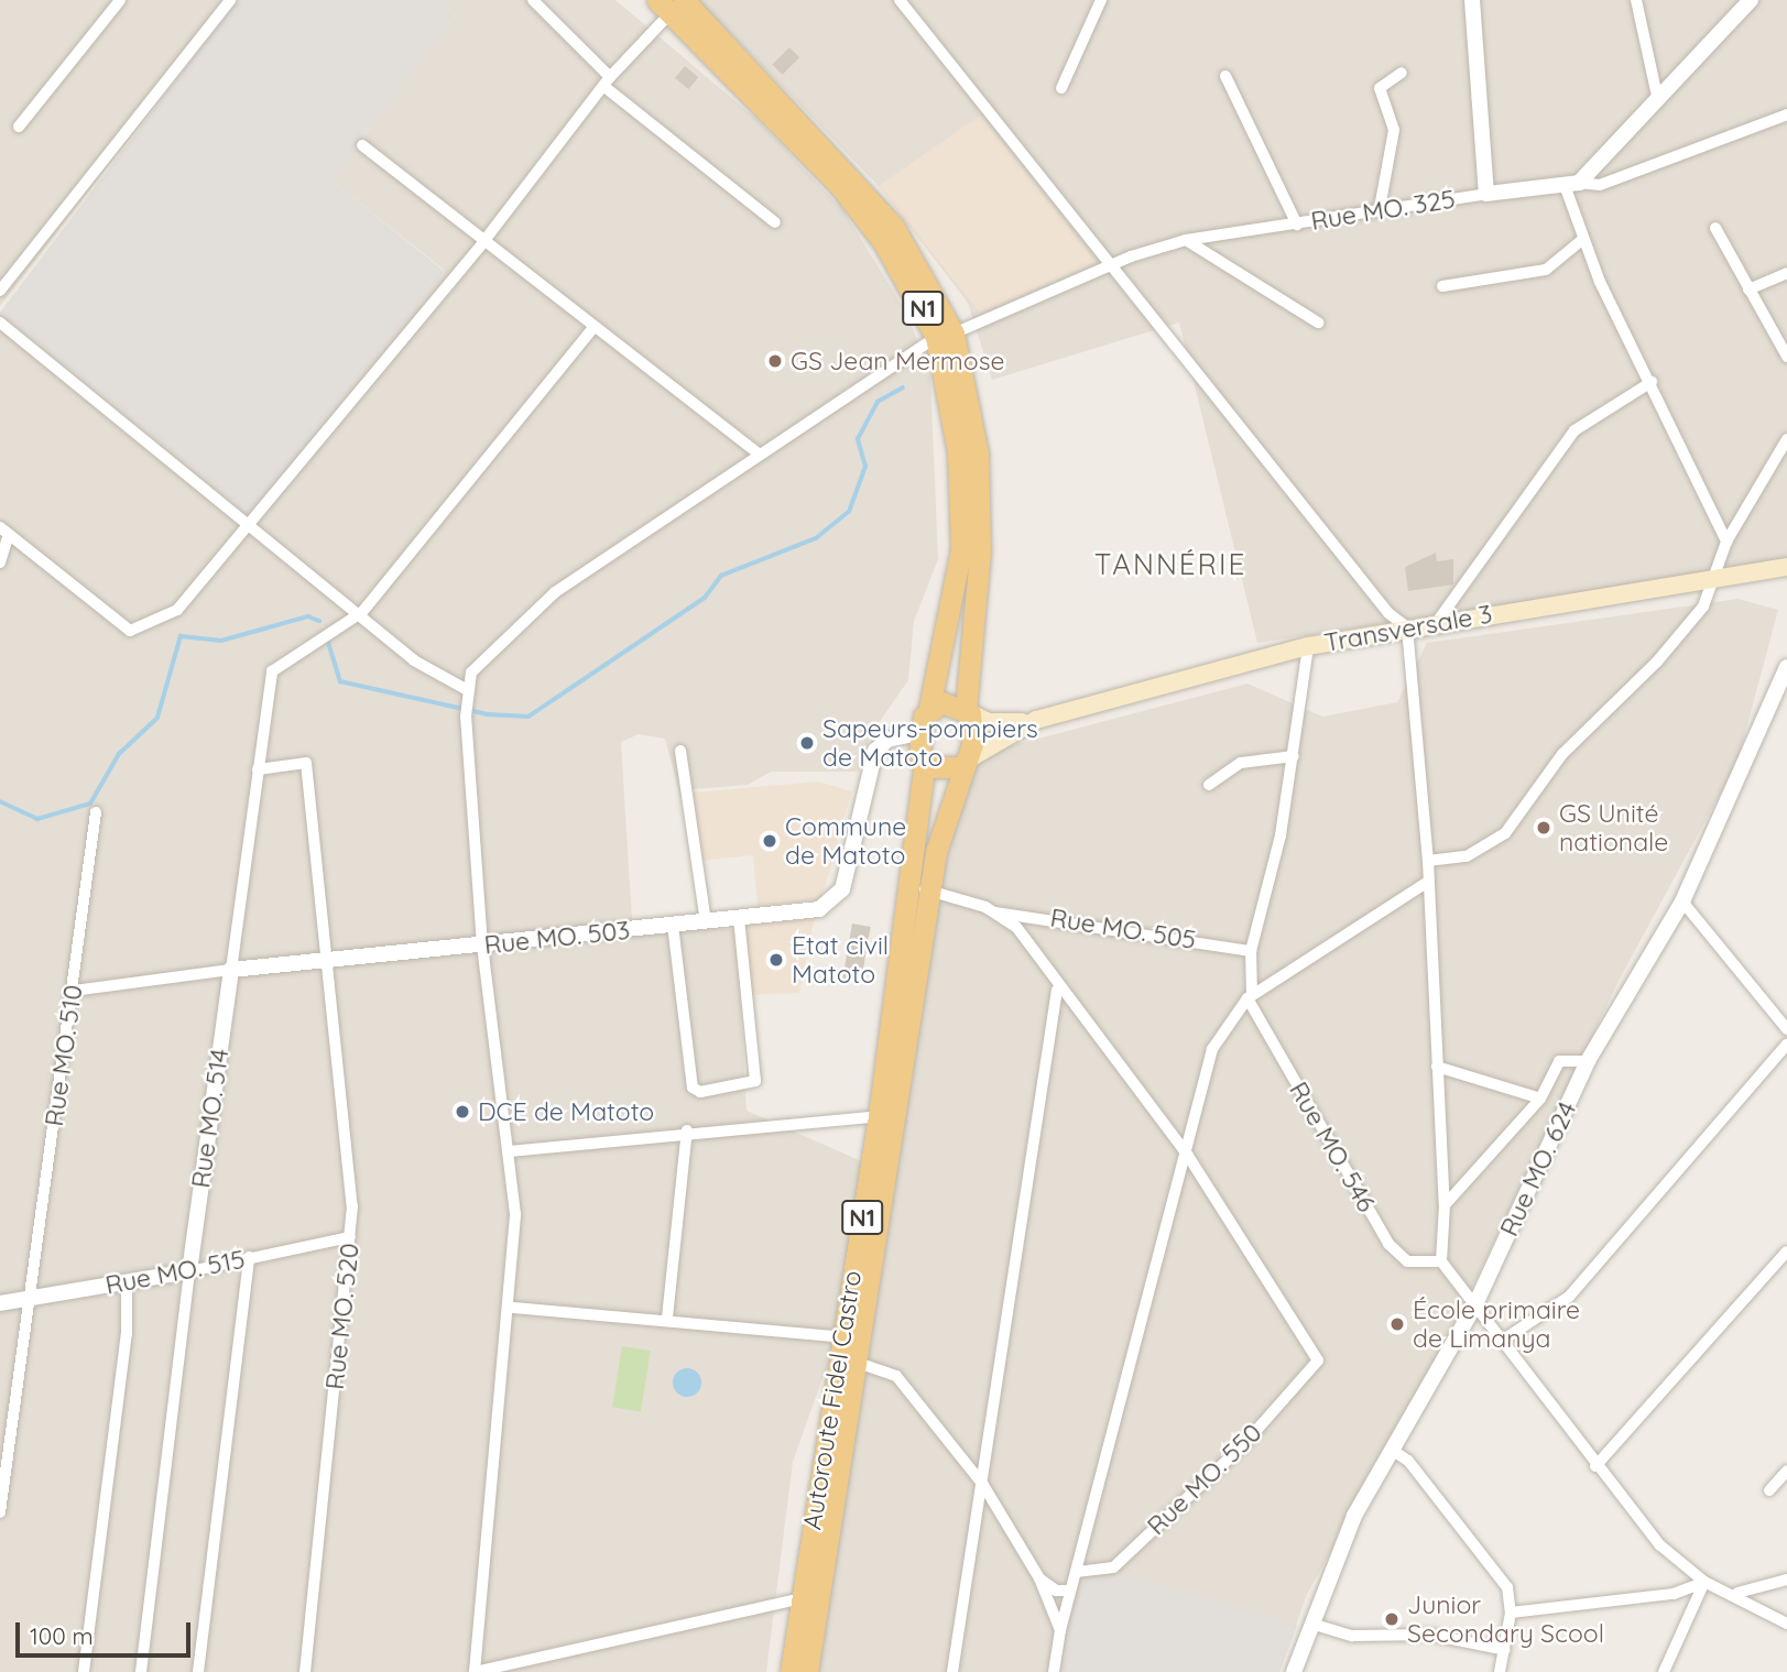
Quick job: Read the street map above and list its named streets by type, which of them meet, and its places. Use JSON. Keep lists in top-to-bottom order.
{
  "streets": {
    "highway": ["N1", "Autoroute Fidel Castro"],
    "main road": ["Transversale 3"],
    "street": [
      "Rue MO. 325",
      "Rue MO. 505",
      "Rue MO. 503",
      "Rue MO. 510",
      "Rue MO. 514",
      "Rue MO. 546",
      "Rue MO. 624",
      "Rue MO. 515",
      "Rue MO. 520",
      "Rue MO. 550"
    ]
  },
  "crossings": [
    ["Rue MO. 325", "N1"],
    ["N1", "Transversale 3"],
    ["N1", "Rue MO. 503"],
    ["N1", "Autoroute Fidel Castro"],
    ["Transversale 3", "Rue MO. 503"],
    ["Transversale 3", "Autoroute Fidel Castro"],
    ["Rue MO. 503", "Rue MO. 510"],
    ["Rue MO. 503", "Rue MO. 514"],
    ["Rue MO. 503", "Rue MO. 520"],
    ["Rue MO. 503", "Autoroute Fidel Castro"],
    ["Rue MO. 510", "Rue MO. 515"],
    ["Rue MO. 514", "Rue MO. 515"],
    ["Rue MO. 514", "Rue MO. 520"],
    ["Rue MO. 515", "Rue MO. 520"]
  ],
  "districts": ["TANNÉRIE"],
  "places": [
    "GS Jean Mermose",
    "Sapeurs-pompiers de Matoto",
    "GS Unité nationale",
    "Commune de Matoto",
    "Etat civil Matoto",
    "DCE de Matoto",
    "École primaire de Limanya",
    "Junior Secondary Scool"
  ],
  "scale_bar": "100 m"
}
